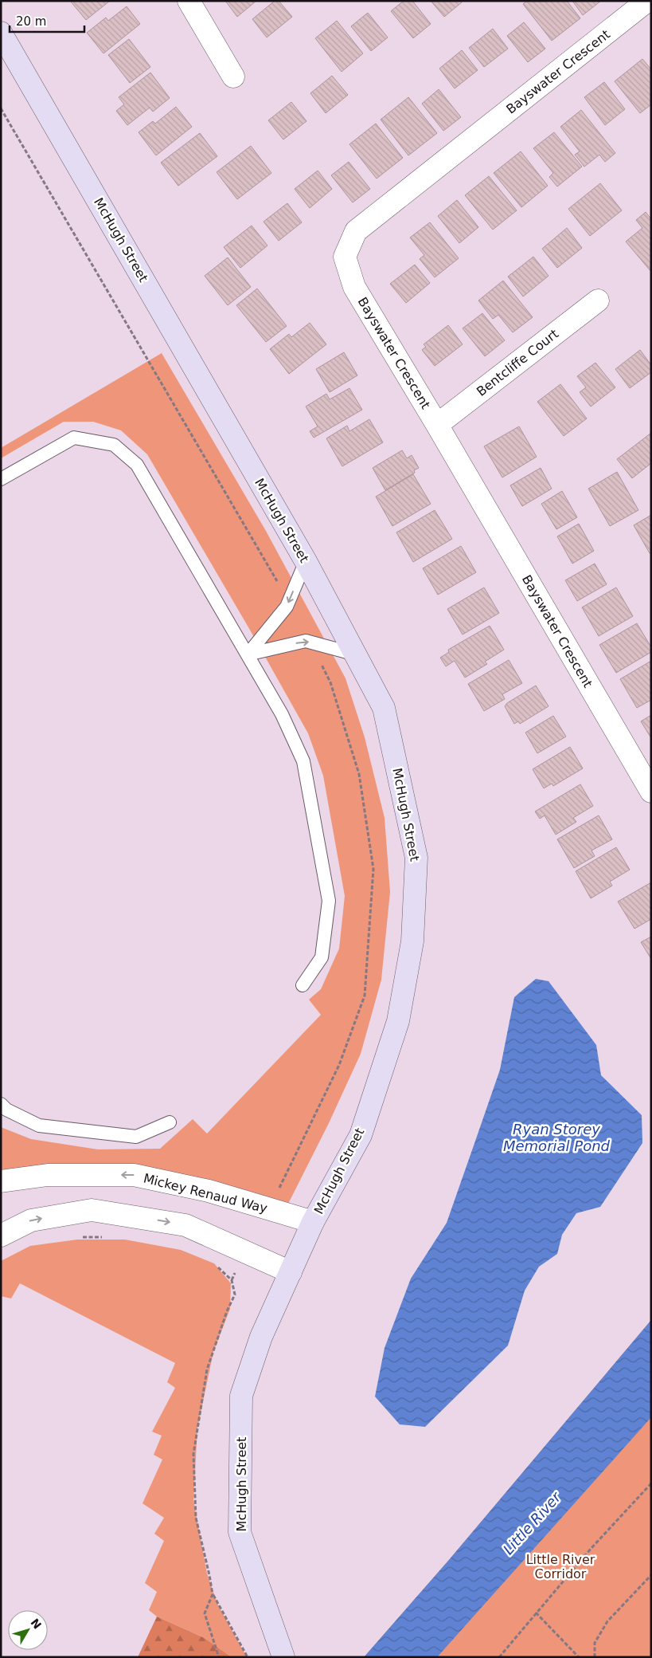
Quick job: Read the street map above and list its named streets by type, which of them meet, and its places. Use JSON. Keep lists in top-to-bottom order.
{
  "streets": {
    "main road": ["McHugh Street"],
    "street": ["Bayswater Crescent", "Bentcliffe Court", "Mickey Renaud Way"]
  },
  "crossings": [
    ["Bayswater Crescent", "Bentcliffe Court"],
    ["McHugh Street", "Mickey Renaud Way"]
  ],
  "water": ["Ryan Storey Memorial Pond", "Little River"],
  "parks": ["Little River Corridor"],
  "scale_bar": "20 m",
  "north": "top right"
}
